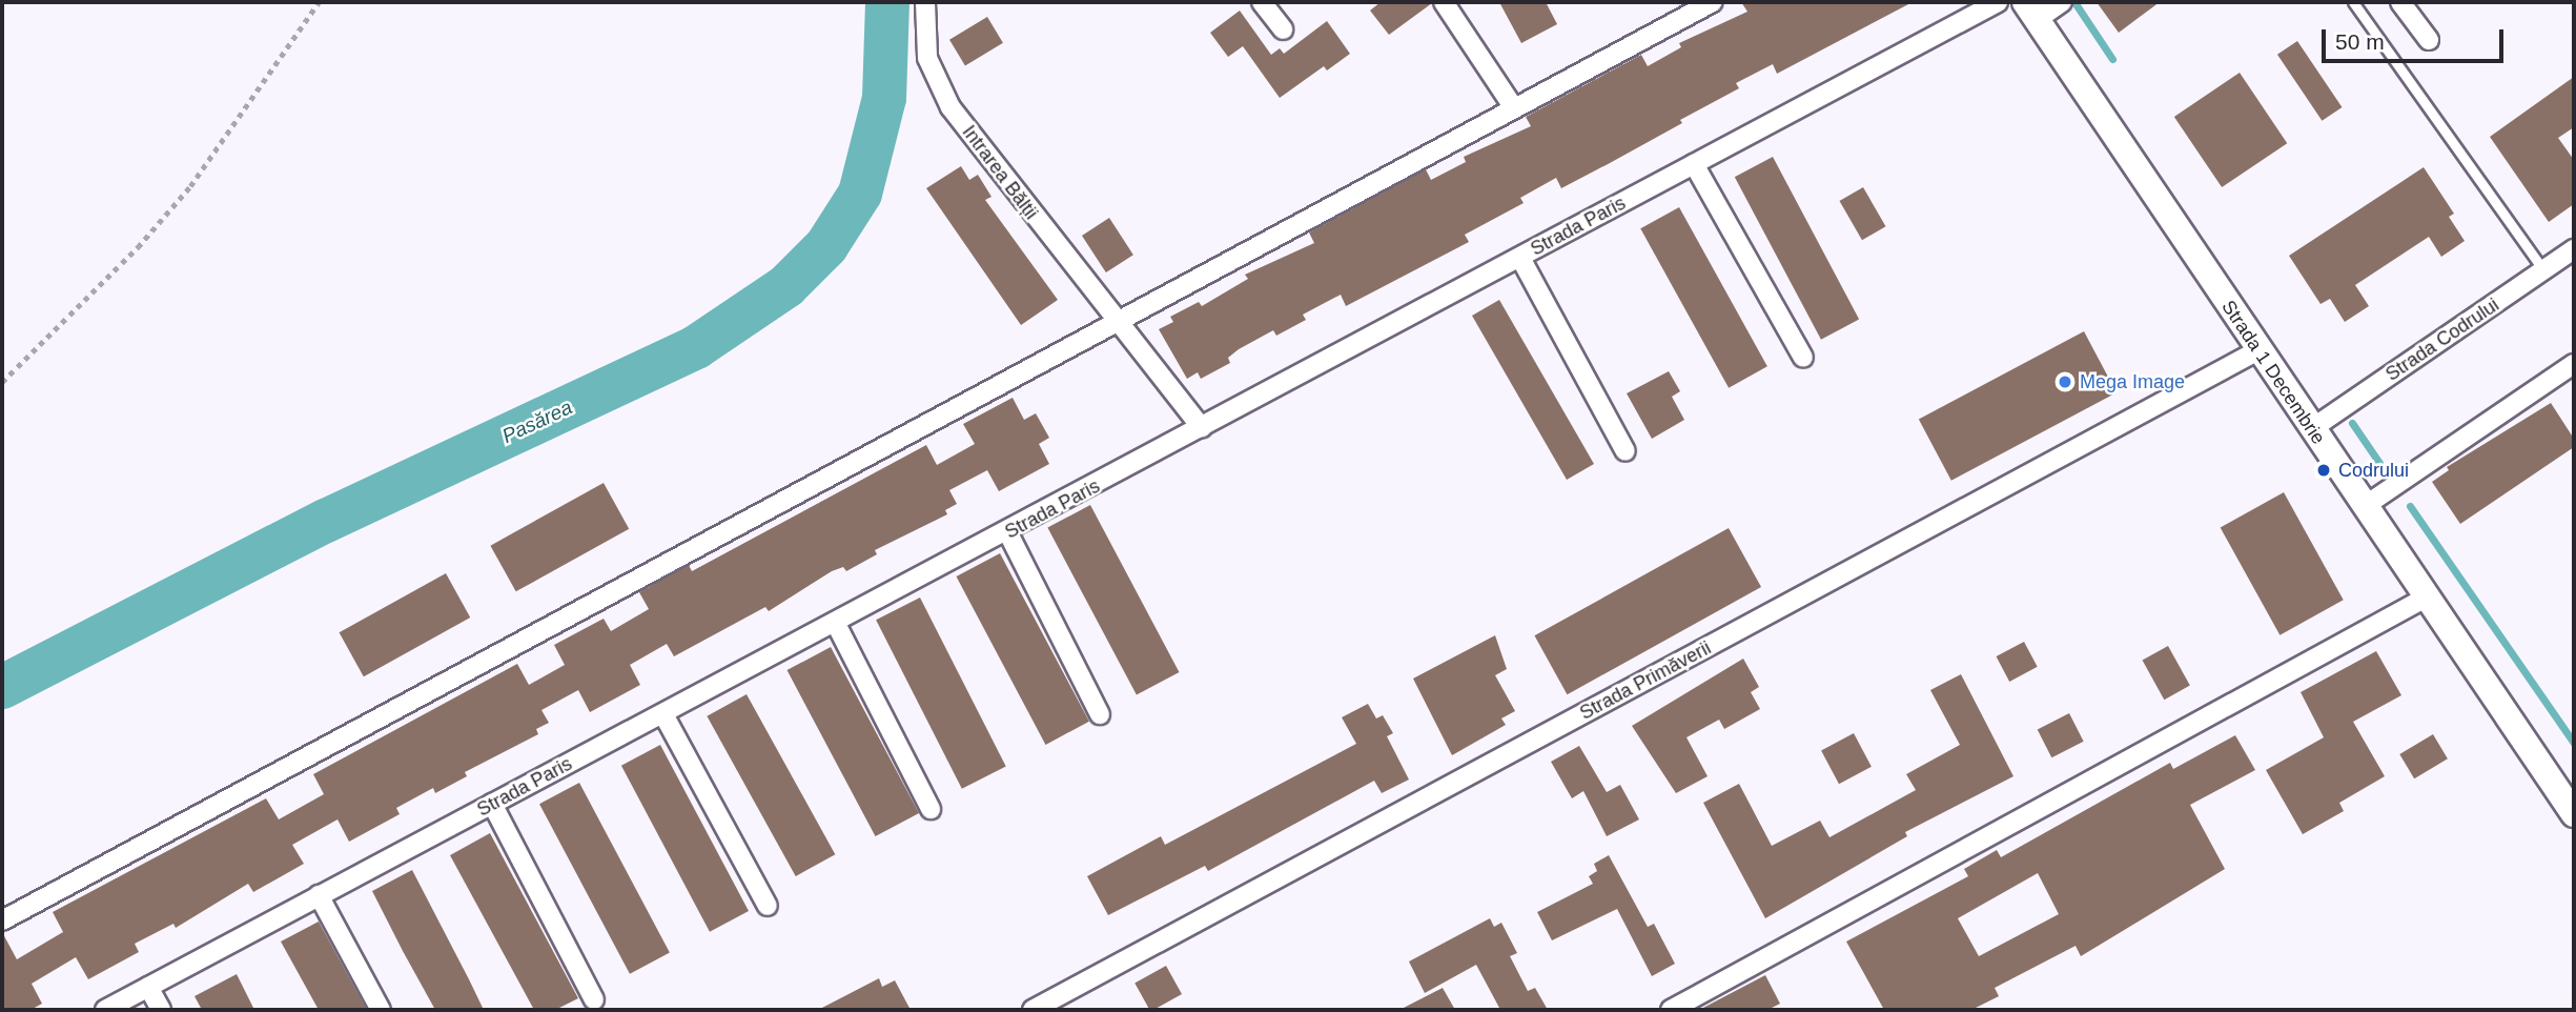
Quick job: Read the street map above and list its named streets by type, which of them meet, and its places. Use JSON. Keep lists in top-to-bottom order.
{
  "streets": {
    "main road": ["Strada 1 Decembrie"],
    "street": [
      "Intrarea Bălții",
      "Strada Paris",
      "Strada Codrului",
      "Strada Primăverii"
    ]
  },
  "crossings": [
    ["Intrarea Bălții", "Strada Paris"],
    ["Strada Codrului", "Strada 1 Decembrie"],
    ["Strada 1 Decembrie", "Strada Primăverii"]
  ],
  "water": ["Pasărea"],
  "places": ["Mega Image", "Codrului"],
  "scale_bar": "50 m"
}
